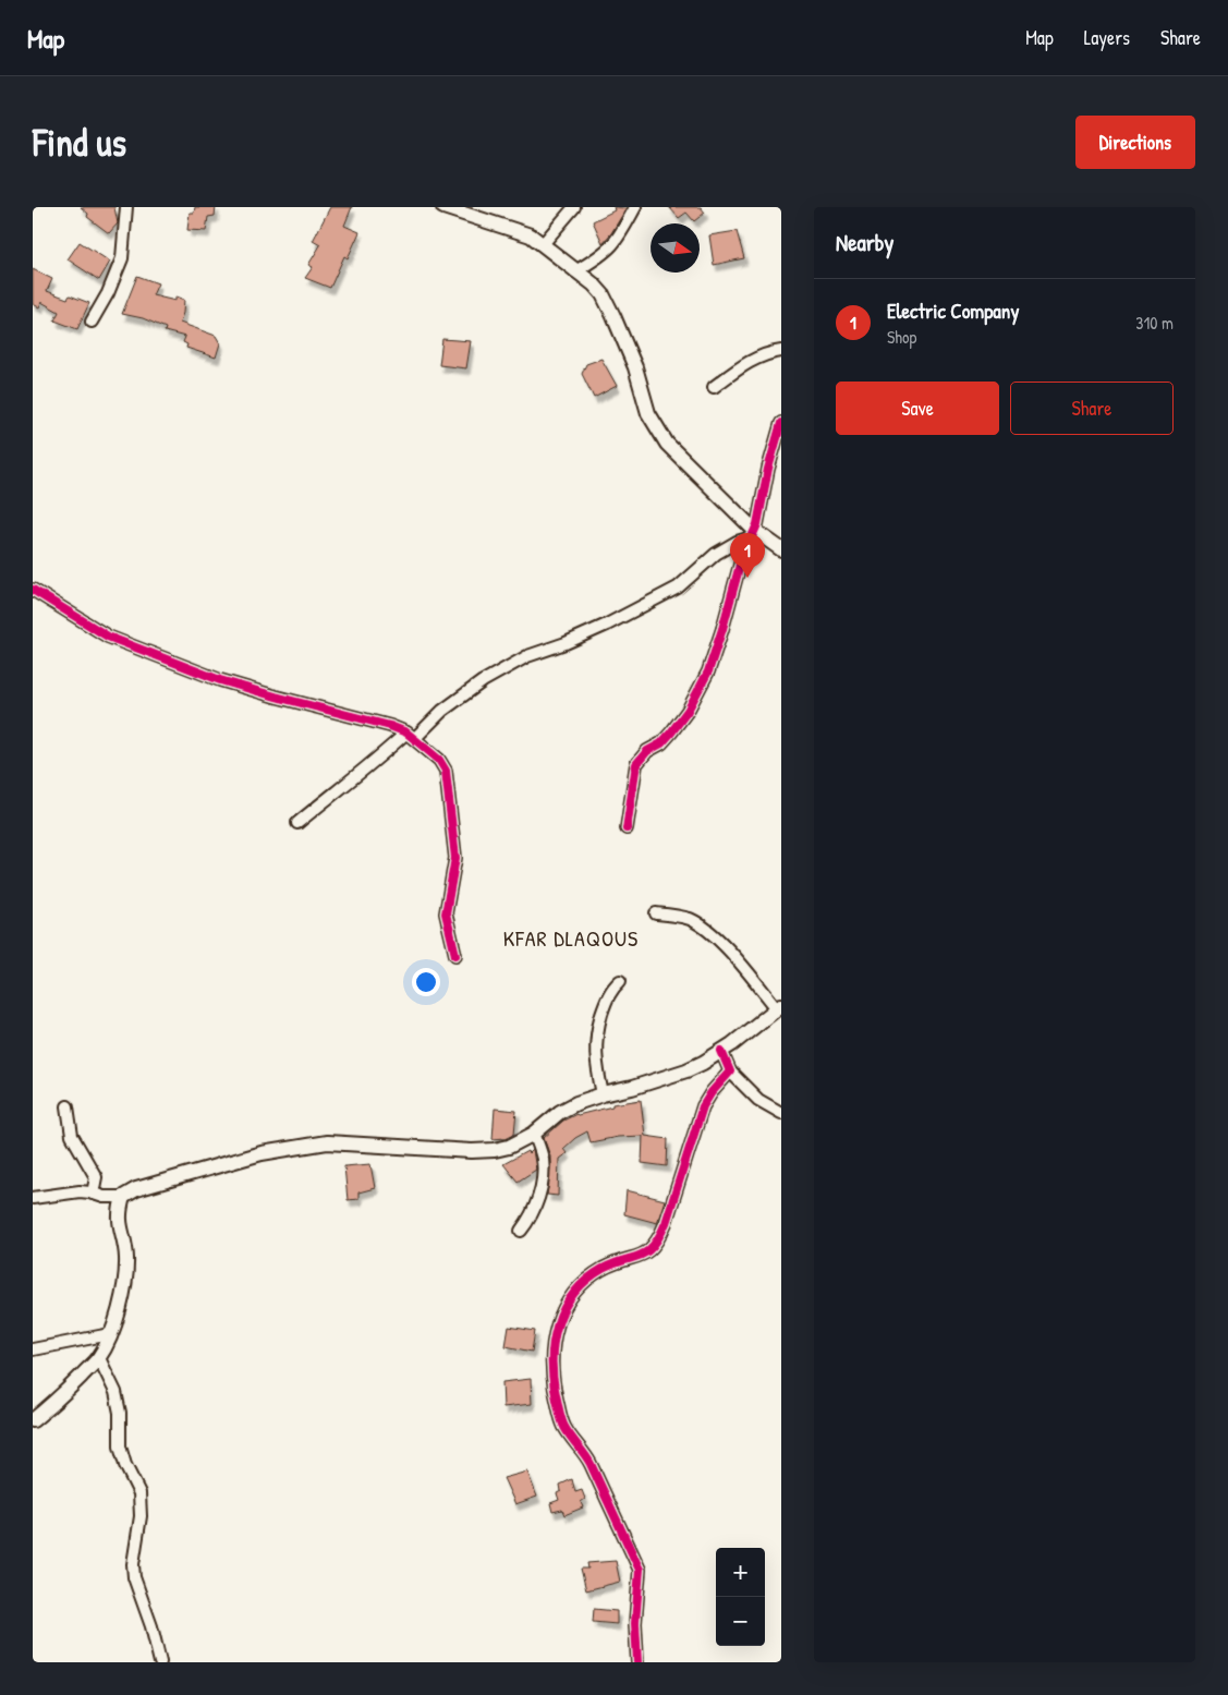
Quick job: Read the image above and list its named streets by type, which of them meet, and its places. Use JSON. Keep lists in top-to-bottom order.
{
  "districts": ["KFAR DLAQOUS"],
  "north": "right",
  "page": {
    "header": "Map",
    "nav": ["Map", "Layers", "Share"],
    "buttons": [
      "Directions",
      ["Save", "Share"]
    ],
    "title": "Find us",
    "heading": "Nearby",
    "list": [
      {
        "mark": "1",
        "name": "Electric Company",
        "note": "Shop",
        "value": "310 m"
      }
    ],
    "pins": "1",
    "map_buttons": ["+", "−"]
  }
}
